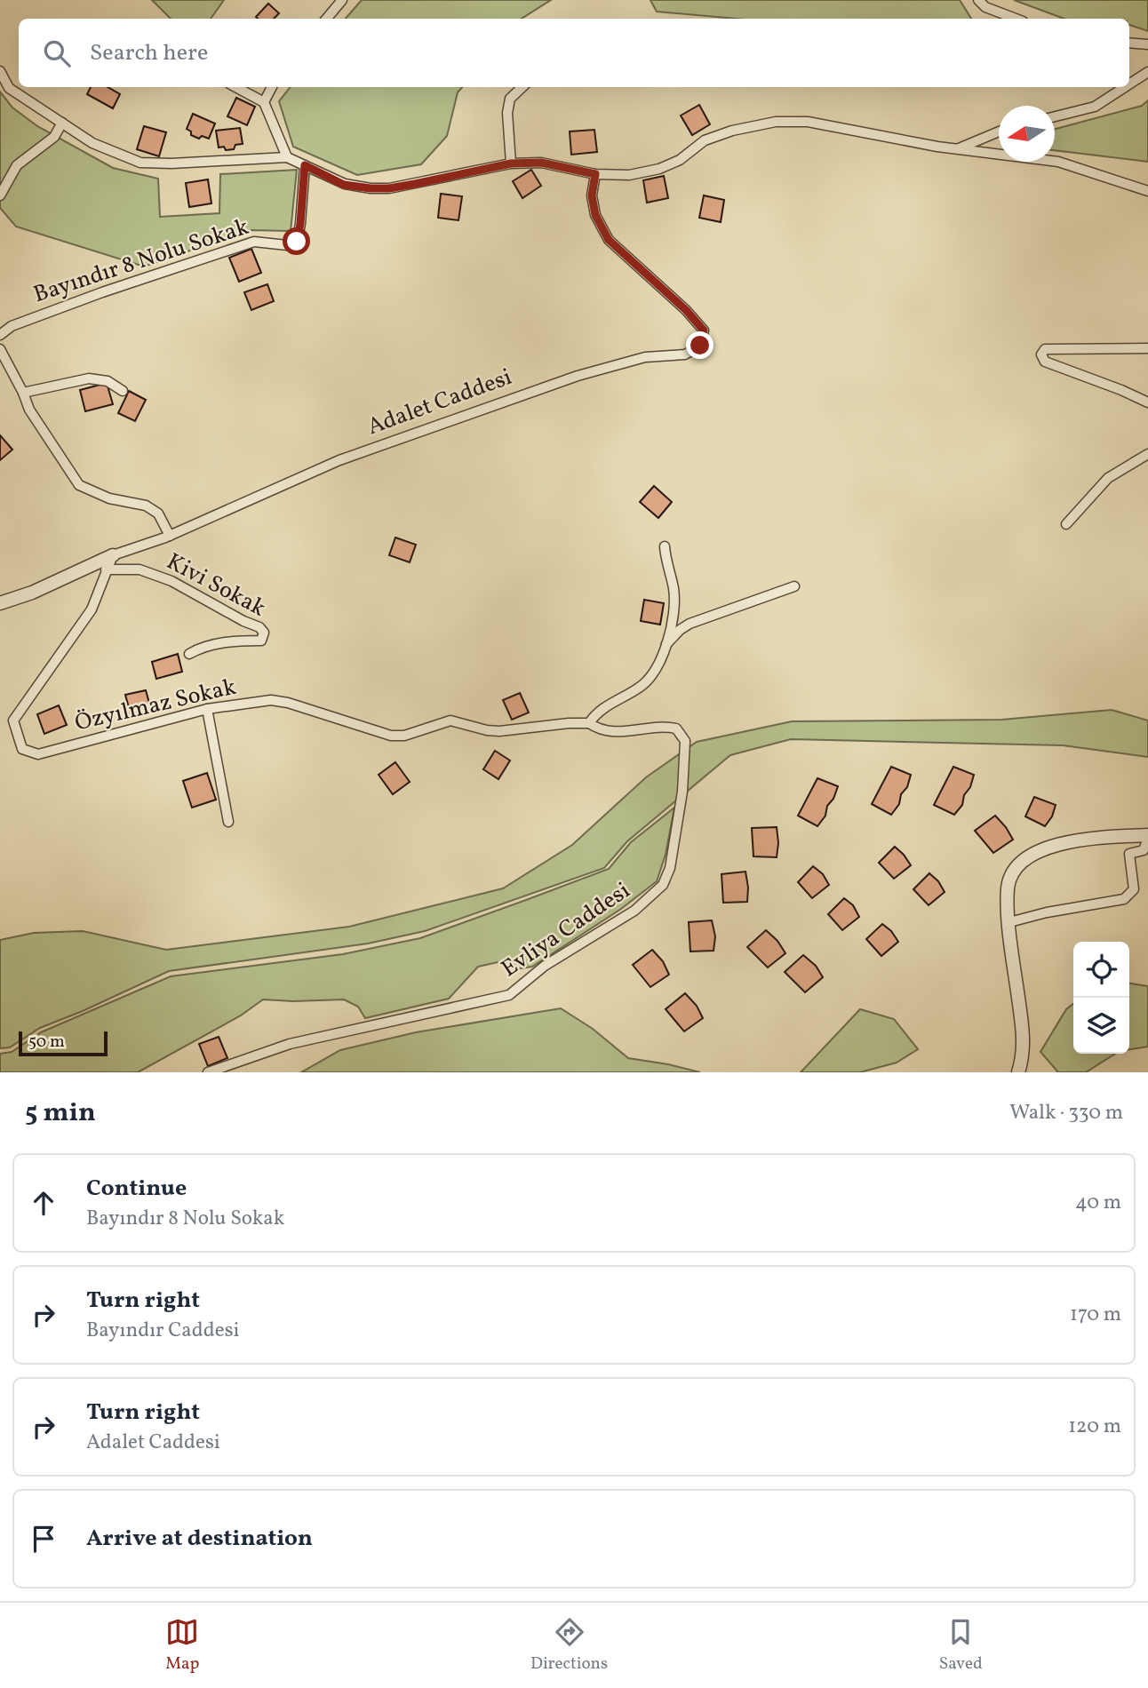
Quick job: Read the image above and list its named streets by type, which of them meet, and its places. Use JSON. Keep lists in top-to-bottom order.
{
  "streets": {
    "street": [
      "Bayındır 8 Nolu Sokak",
      "Adalet Caddesi",
      "Kivi Sokak",
      "Özyılmaz Sokak",
      "Evliya Caddesi"
    ]
  },
  "crossings": [
    ["Adalet Caddesi", "Özyılmaz Sokak"],
    ["Kivi Sokak", "Özyılmaz Sokak"],
    ["Özyılmaz Sokak", "Evliya Caddesi"]
  ],
  "scale_bar": "50 m",
  "north": "left",
  "page": {
    "search": "Search here",
    "scale": "50 m",
    "heading": ["5 min", "Walk · 330 m"],
    "list": [
      ["Continue", "Bayındır 8 Nolu Sokak", "40 m"],
      ["Turn right", "Bayındır Caddesi", "170 m"],
      ["Turn right", "Adalet Caddesi", "120 m"],
      "Arrive at destination"
    ],
    "nav": ["Map", "Directions", "Saved"]
  }
}
